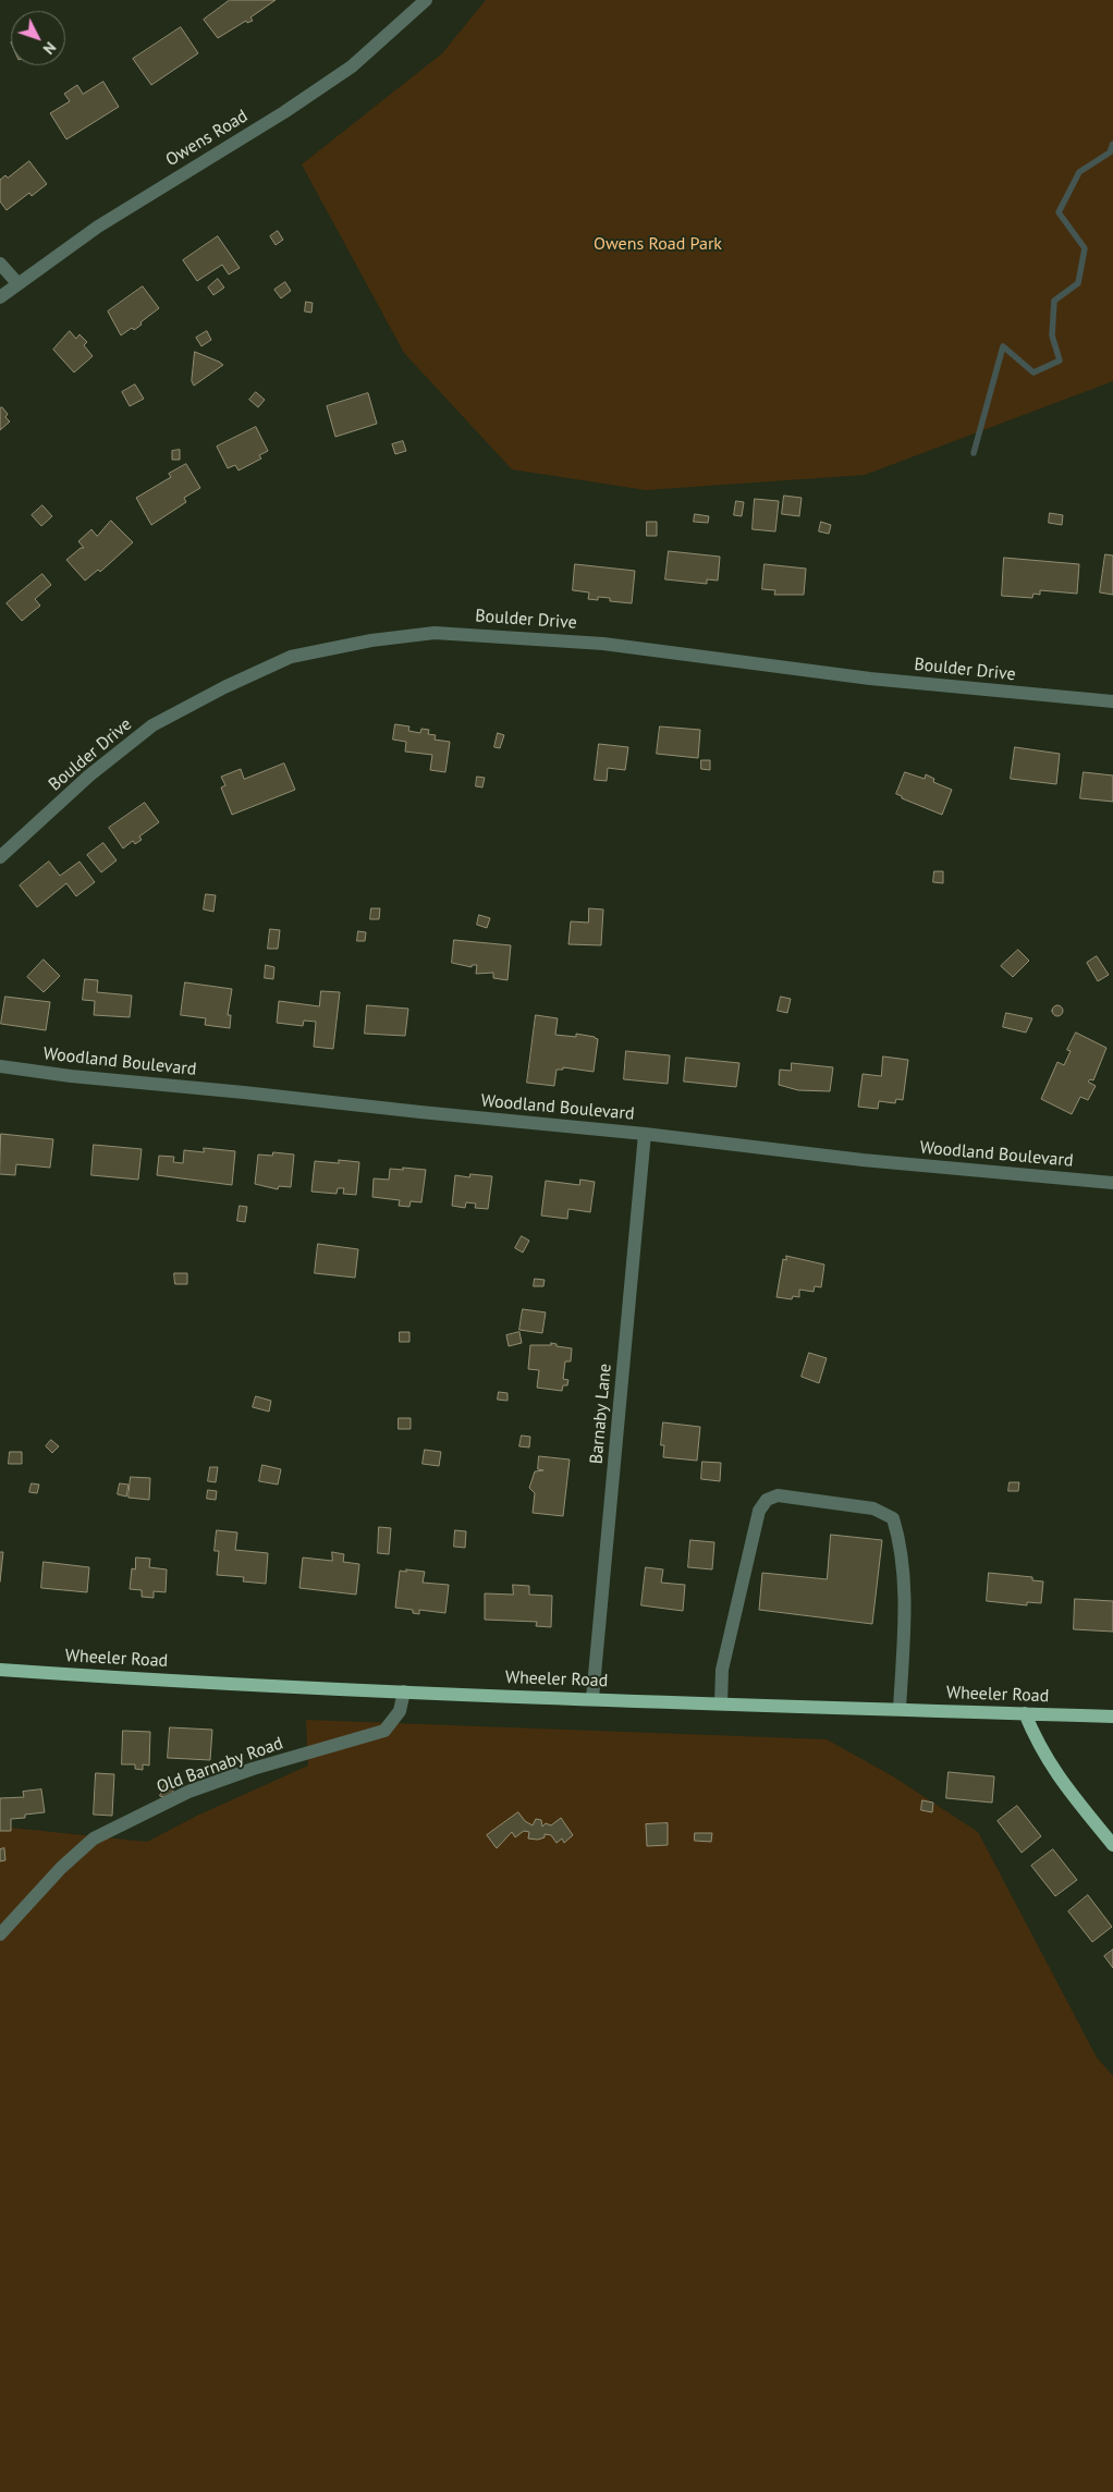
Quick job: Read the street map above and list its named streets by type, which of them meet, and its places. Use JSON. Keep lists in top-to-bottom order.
{
  "streets": {
    "main road": ["Wheeler Road"],
    "street": [
      "Owens Road",
      "Boulder Drive",
      "Woodland Boulevard",
      "Barnaby Lane",
      "Old Barnaby Road"
    ]
  },
  "crossings": [
    ["Woodland Boulevard", "Barnaby Lane"],
    ["Barnaby Lane", "Wheeler Road"],
    ["Wheeler Road", "Old Barnaby Road"]
  ],
  "parks": ["Owens Road Park"],
  "north": "bottom right"
}
